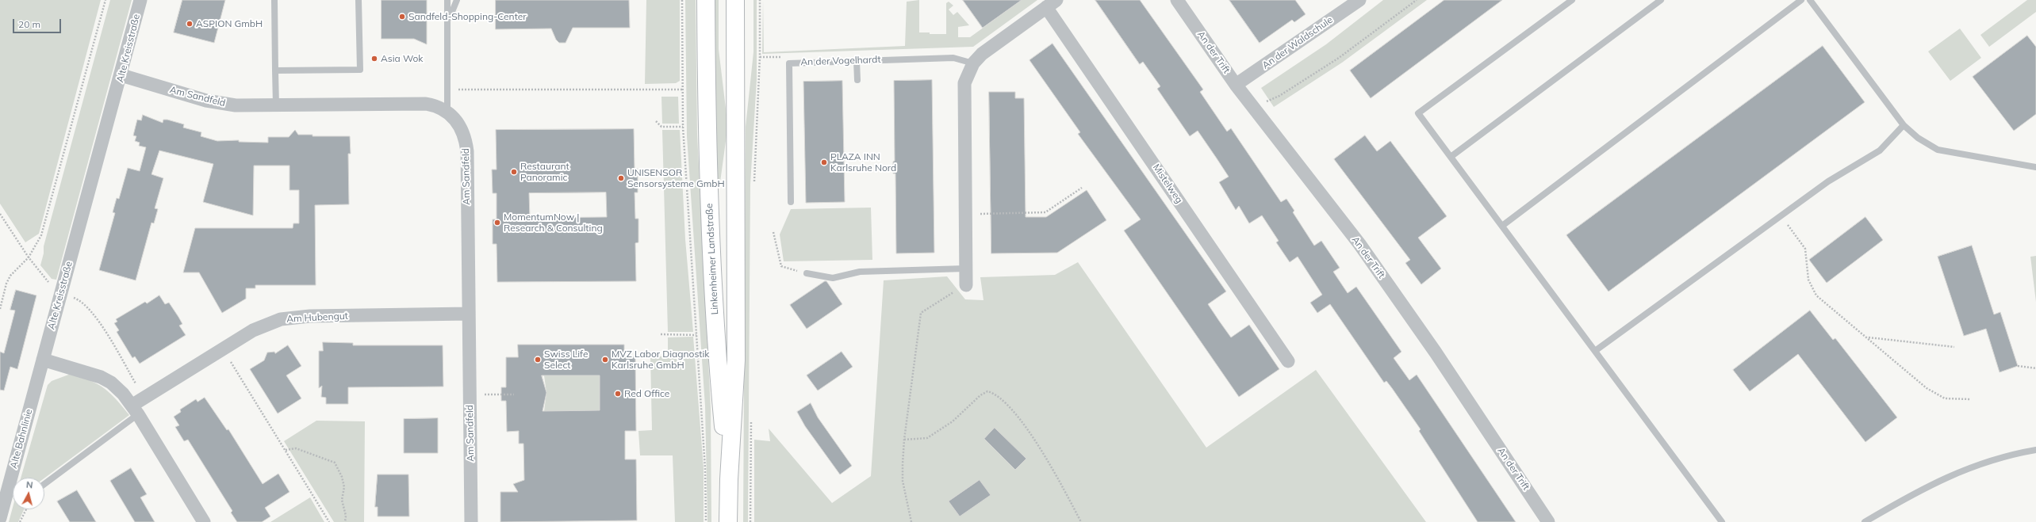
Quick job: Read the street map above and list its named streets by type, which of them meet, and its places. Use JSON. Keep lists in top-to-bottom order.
{
  "streets": {
    "main road": ["Linkenheimer Landstraße"],
    "street": [
      "An der Waldschule",
      "Alte Kreisstraße",
      "An der Trift",
      "Am Sandfeld",
      "Mistelweg",
      "Am Hubengut",
      "Alte Bahnlinie"
    ],
    "lane": ["An der Vogelhardt"]
  },
  "crossings": [
    ["An der Waldschule", "An der Trift"],
    ["Alte Kreisstraße", "Am Sandfeld"],
    ["Alte Kreisstraße", "Alte Bahnlinie"],
    ["Am Sandfeld", "Am Hubengut"]
  ],
  "places": [
    "Sandfeld-Shopping-Center",
    "ASPION GmbH",
    "Asia Wok",
    "PLAZA INN Karlsruhe Nord",
    "Restaurant Panoramic",
    "UNISENSOR Sensorsysteme GmbH",
    "MomentumNow | Research & Consulting",
    "Swiss Life Select",
    "MVZ Labor Diagnostik Karlsruhe GmbH",
    "Red Office"
  ],
  "scale_bar": "20 m",
  "north": "top"
}
